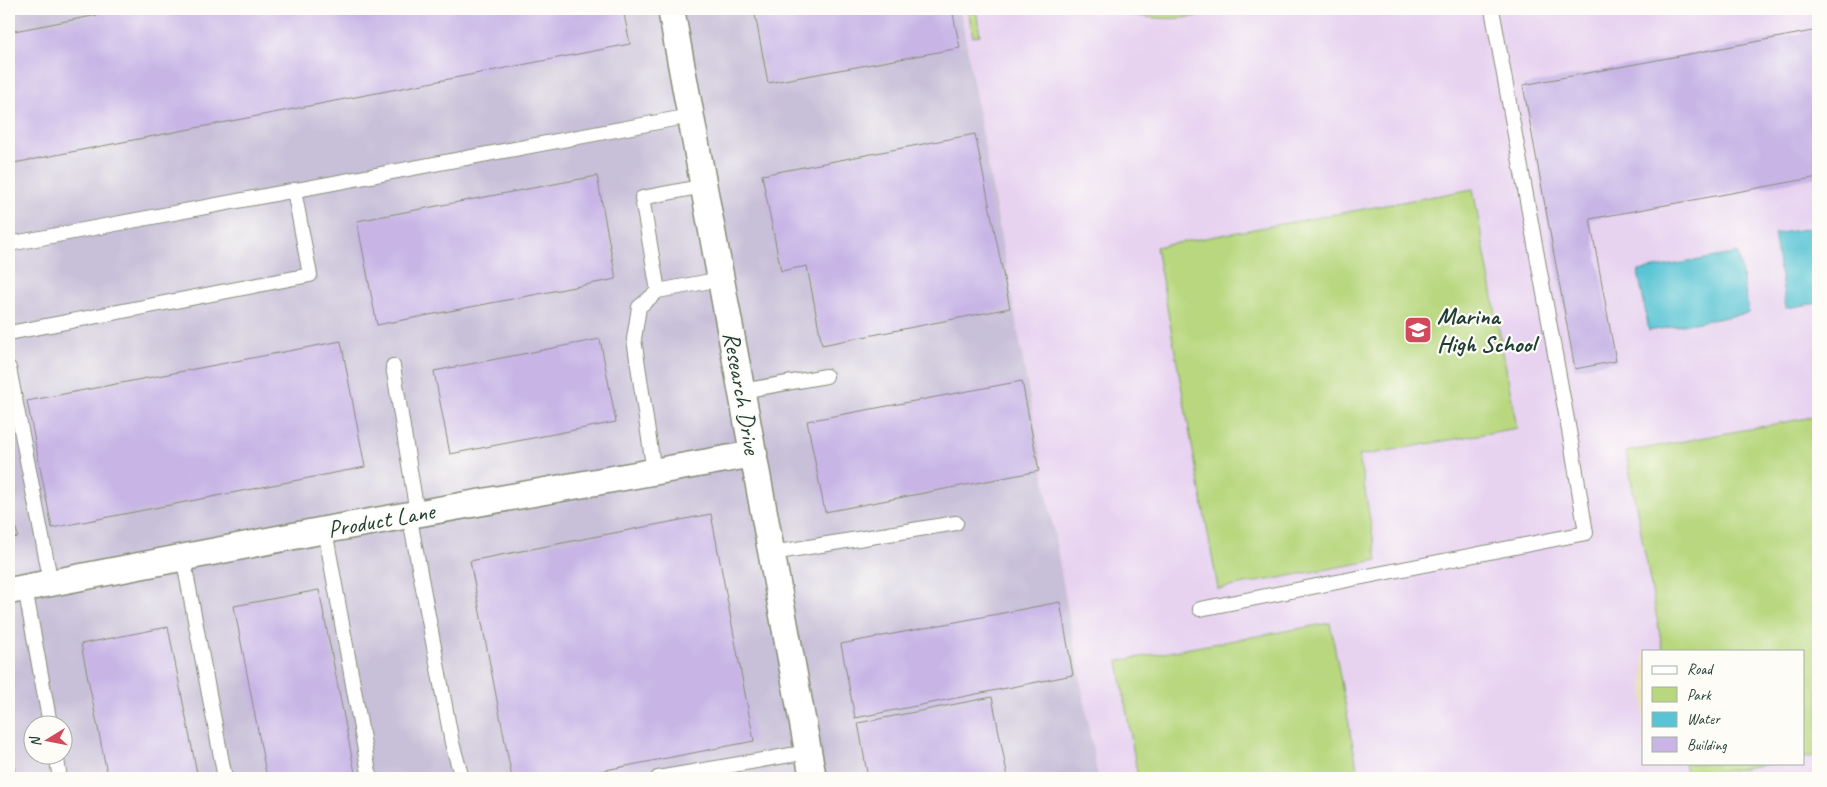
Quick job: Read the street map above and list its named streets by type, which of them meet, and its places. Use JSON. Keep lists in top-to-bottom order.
{
  "streets": {
    "street": ["Research Drive", "Product Lane"]
  },
  "crossings": [
    ["Research Drive", "Product Lane"]
  ],
  "places": {
    "school or university": ["Marina High School"]
  },
  "legend": [
    "Road",
    "Park",
    "Water",
    "Building"
  ],
  "north": "left"
}
